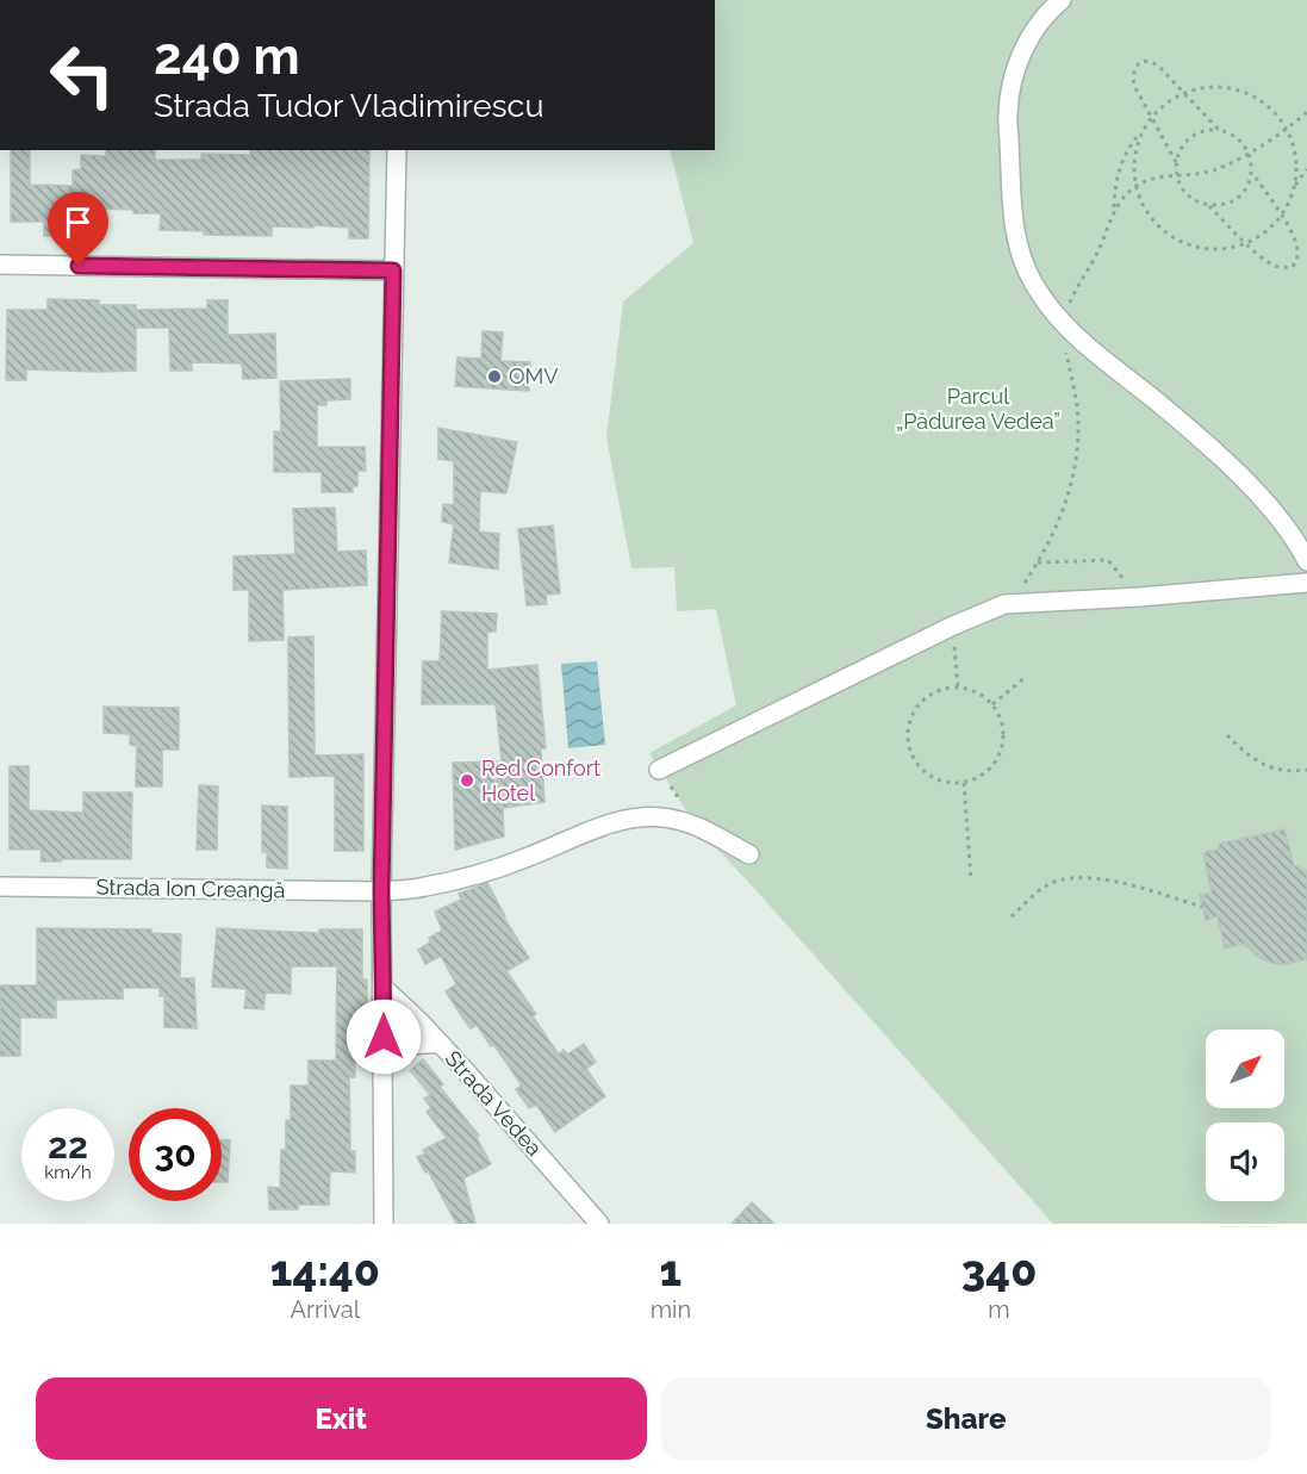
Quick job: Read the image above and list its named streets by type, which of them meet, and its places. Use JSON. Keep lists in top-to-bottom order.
{
  "streets": {
    "street": ["Strada Ion Creangă", "Strada Vedea"]
  },
  "parks": ["Parcul „Pădurea Vedea”"],
  "places": ["OMV", "Red Confort Hotel"],
  "north": "top right",
  "page": {
    "turn": ["240 m", "Strada Tudor Vladimirescu"],
    "speed": "22 km/h",
    "limit": "30",
    "eta": [
      "14:40",
      "Arrival",
      "1",
      "min",
      "340",
      "m"
    ],
    "buttons": ["Exit", "Share"]
  }
}
